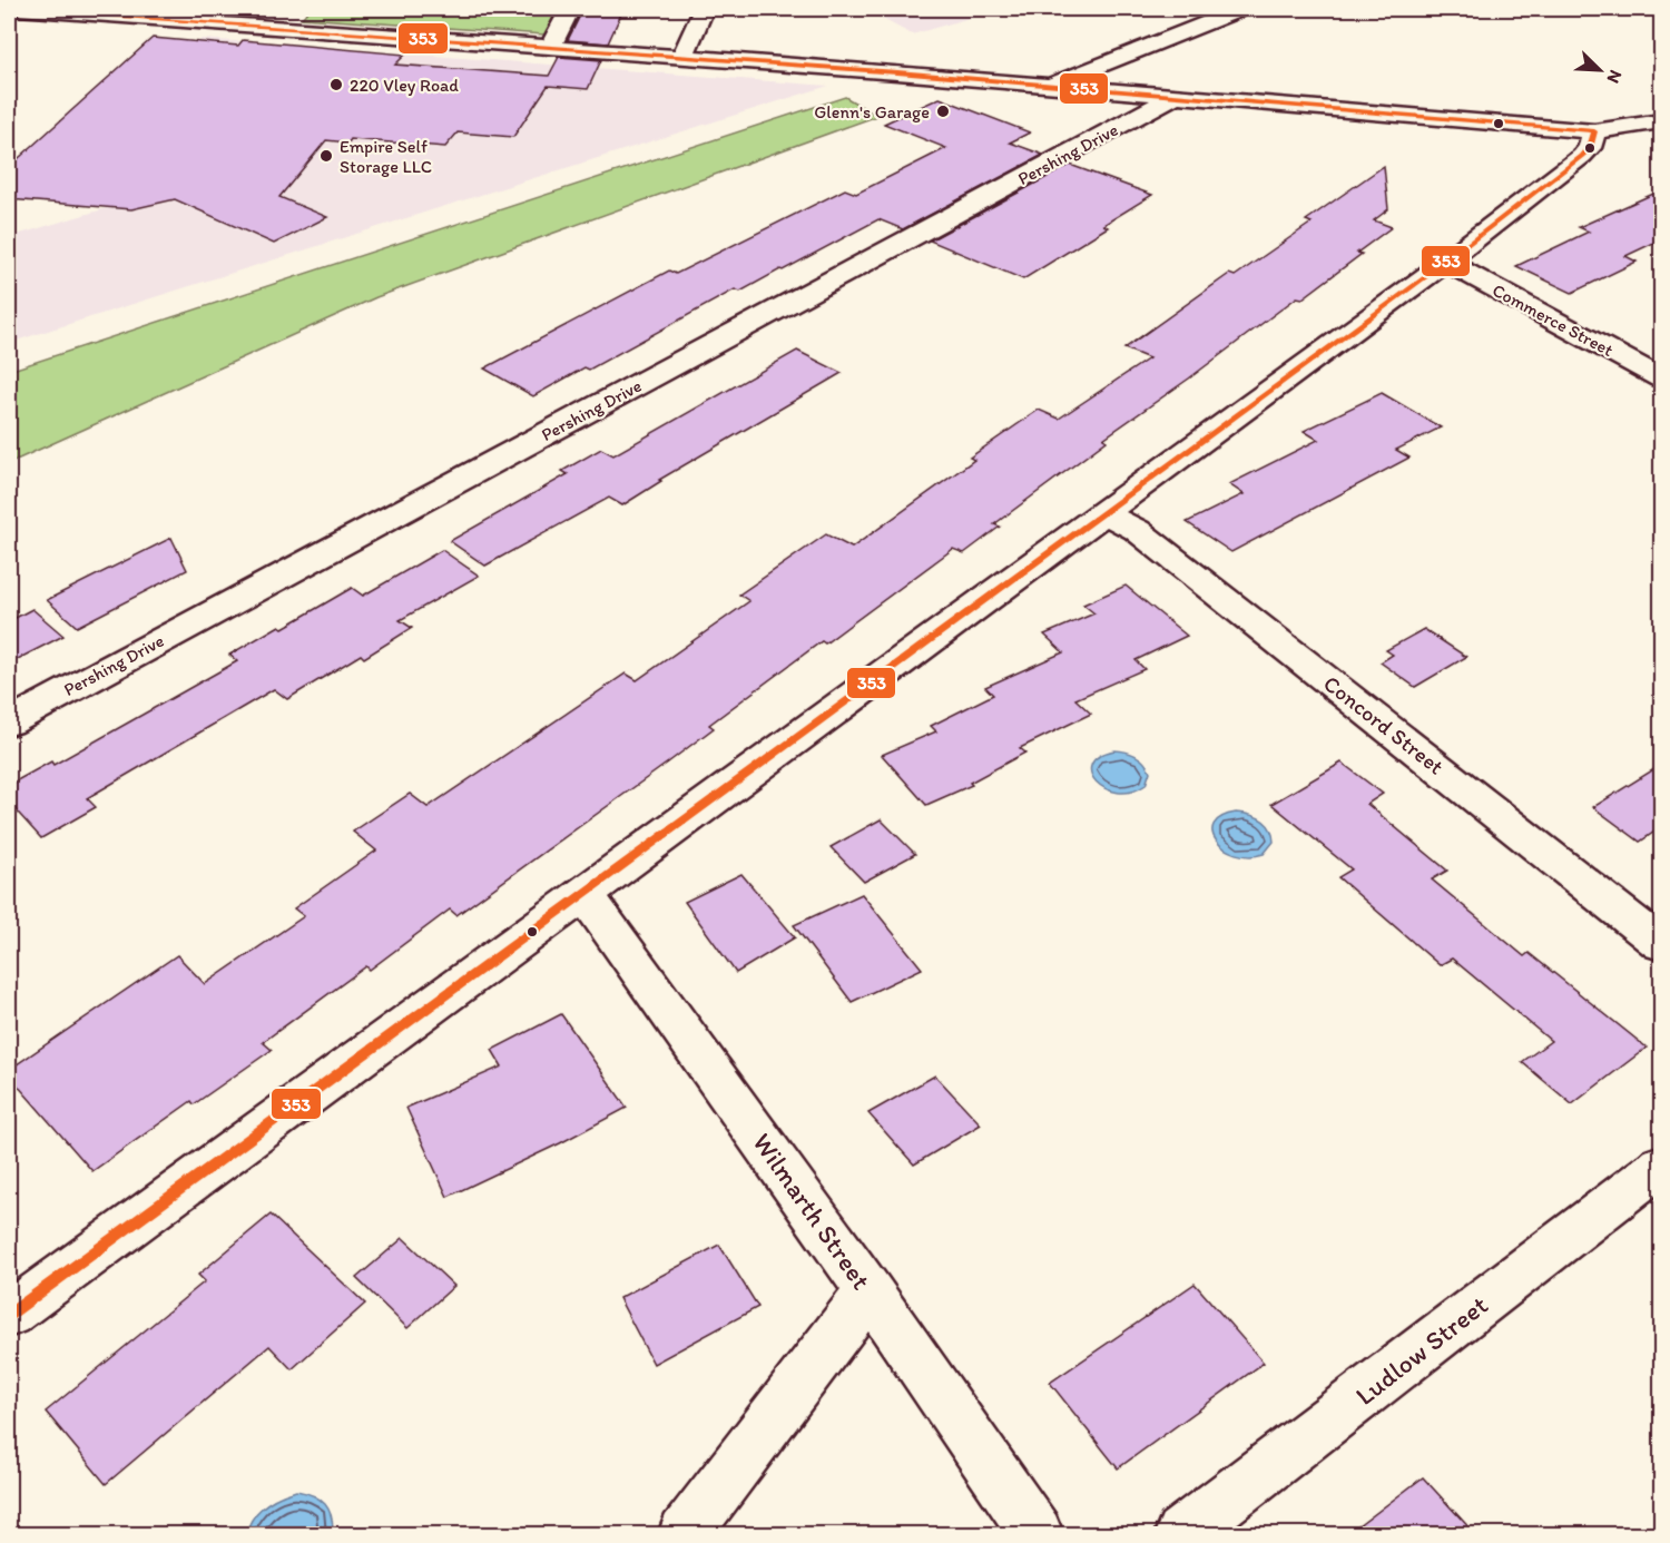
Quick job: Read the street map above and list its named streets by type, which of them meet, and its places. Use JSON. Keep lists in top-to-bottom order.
{
  "streets": {
    "street": [
      "Pershing Drive",
      "Commerce Street",
      "Concord Street",
      "Wilmarth Street",
      "Ludlow Street"
    ]
  },
  "places": ["220 Vley Road", "Glenn's Garage", "Empire Self Storage LLC"],
  "lines": ["transit line 353"],
  "north": "bottom right"
}
